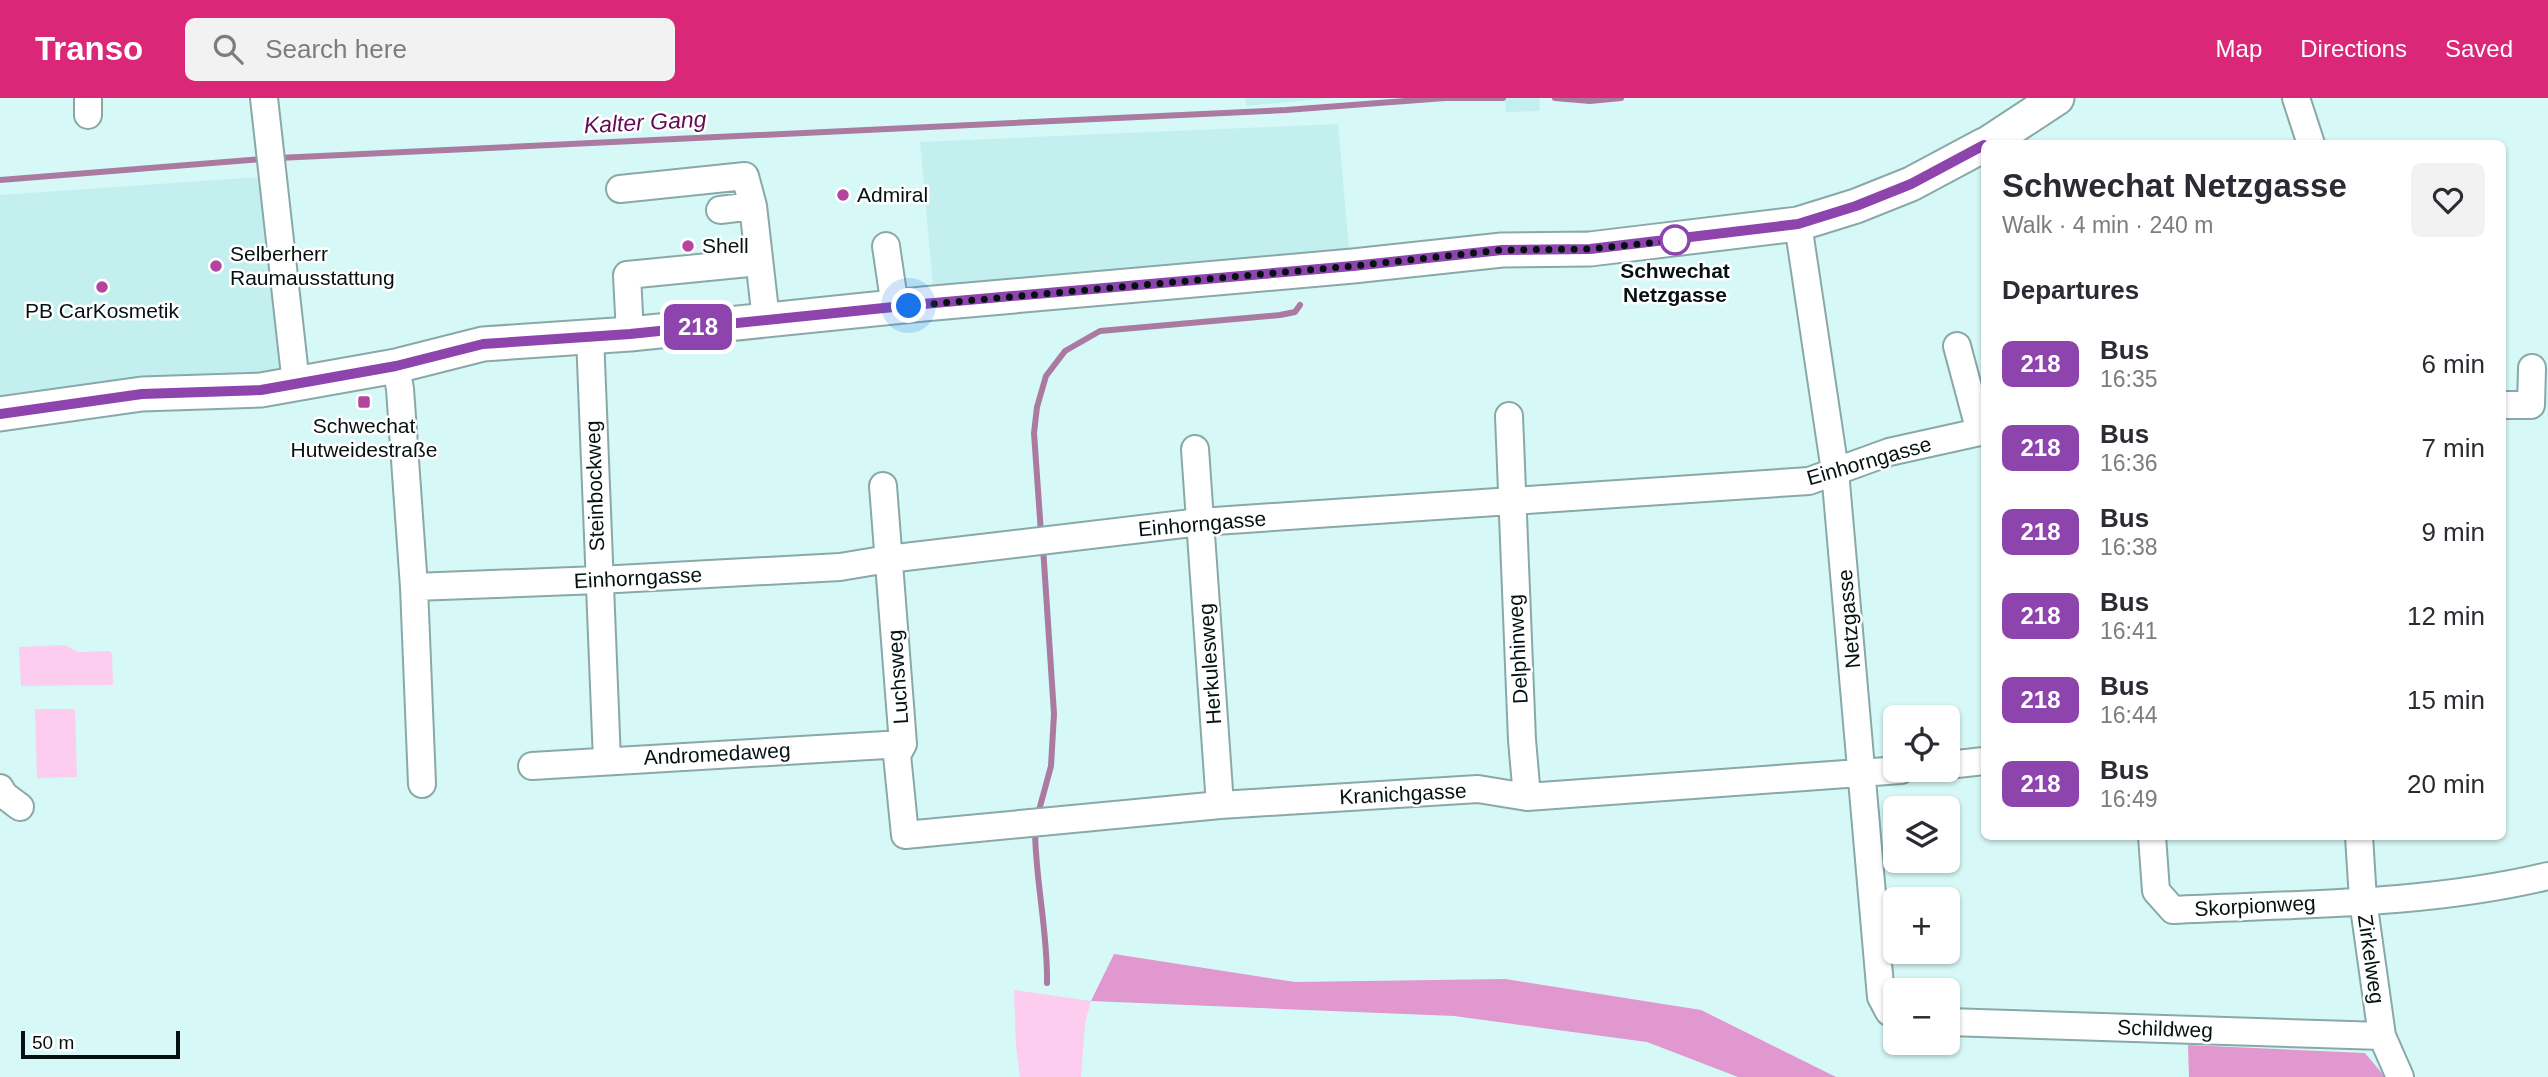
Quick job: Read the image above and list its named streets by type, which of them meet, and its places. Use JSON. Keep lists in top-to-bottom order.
{
  "streets": {
    "street": [
      "Einhorngasse",
      "Steinbockweg",
      "Netzgasse",
      "Delphinweg",
      "Herkulesweg",
      "Luchsweg",
      "Andromedaweg",
      "Kranichgasse",
      "Skorpionweg",
      "Zirkelweg",
      "Schildweg"
    ]
  },
  "crossings": [
    ["Einhorngasse", "Steinbockweg"],
    ["Einhorngasse", "Netzgasse"],
    ["Einhorngasse", "Delphinweg"],
    ["Einhorngasse", "Herkulesweg"],
    ["Einhorngasse", "Luchsweg"],
    ["Steinbockweg", "Andromedaweg"],
    ["Netzgasse", "Kranichgasse"],
    ["Delphinweg", "Kranichgasse"],
    ["Herkulesweg", "Kranichgasse"],
    ["Luchsweg", "Andromedaweg"],
    ["Luchsweg", "Kranichgasse"],
    ["Skorpionweg", "Zirkelweg"],
    ["Zirkelweg", "Schildweg"]
  ],
  "water": ["Kalter Gang"],
  "places": {
    "other": [
      "Admiral",
      "Schwechat Netzgasse",
      "Shell",
      "Selberherr Raumausstattung",
      "PB CarKosmetik"
    ],
    "transit": ["Schwechat Hutweidestraße"]
  },
  "lines": ["bus line 218"],
  "scale_bar": "50 m",
  "page": {
    "header": "Transo",
    "search": "Search here",
    "nav": ["Map", "Directions", "Saved"],
    "on_map": "218",
    "heading": [
      ["Schwechat Netzgasse", "Walk · 4 min · 240 m"],
      "Departures"
    ],
    "list": [
      {
        "mark": "218",
        "name": "Bus",
        "note": "16:35",
        "value": "6 min"
      },
      {
        "mark": "218",
        "name": "Bus",
        "note": "16:36",
        "value": "7 min"
      },
      {
        "mark": "218",
        "name": "Bus",
        "note": "16:38",
        "value": "9 min"
      },
      {
        "mark": "218",
        "name": "Bus",
        "note": "16:41",
        "value": "12 min"
      },
      {
        "mark": "218",
        "name": "Bus",
        "note": "16:44",
        "value": "15 min"
      },
      {
        "mark": "218",
        "name": "Bus",
        "note": "16:49",
        "value": "20 min"
      }
    ],
    "map_buttons": ["+", "−"],
    "scale": "50 m"
  }
}
